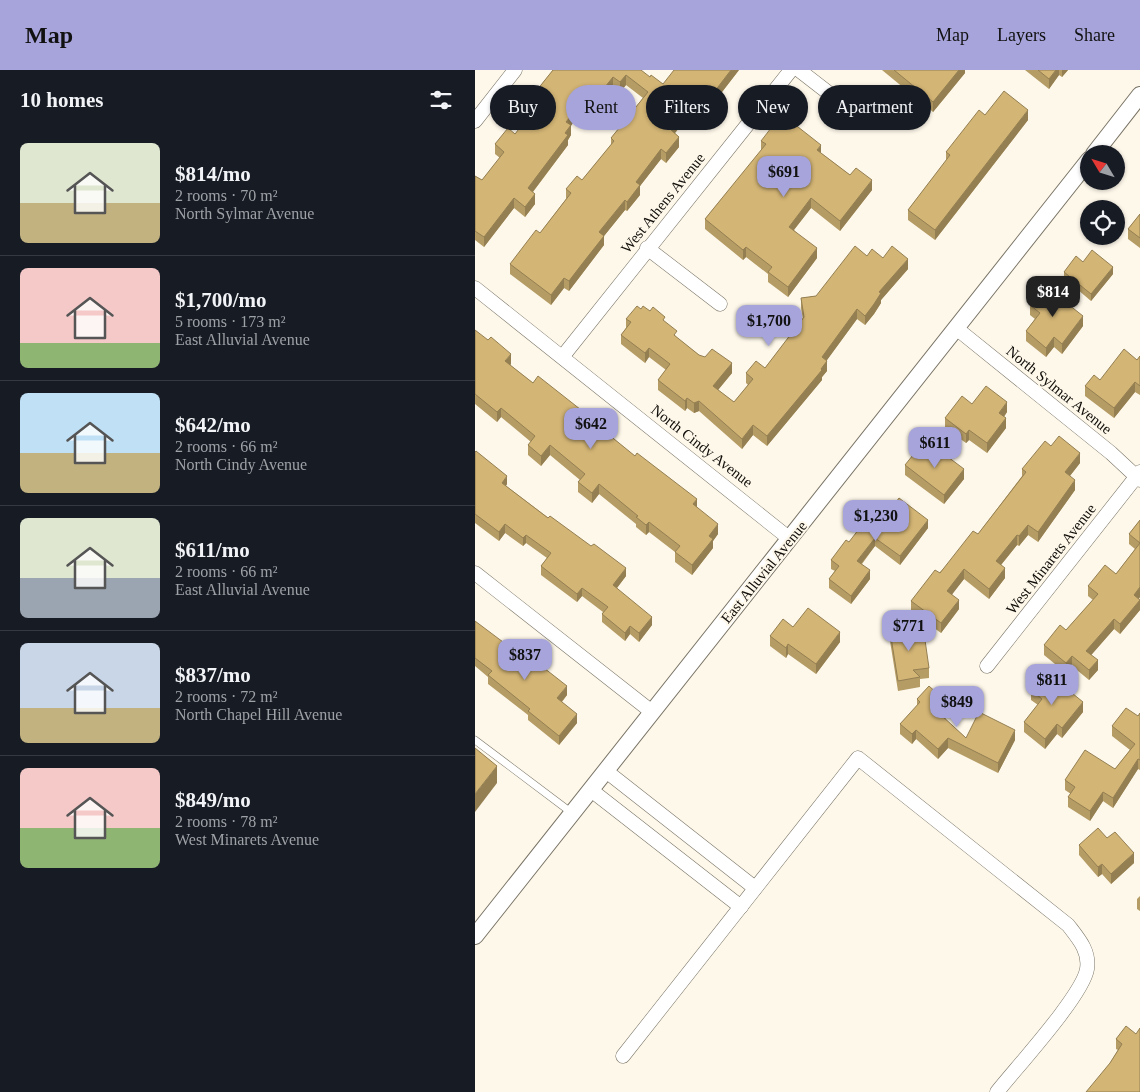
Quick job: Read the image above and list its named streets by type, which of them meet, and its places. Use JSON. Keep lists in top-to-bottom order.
{
  "streets": {
    "street": [
      "West Athens Avenue",
      "North Sylmar Avenue",
      "North Cindy Avenue",
      "West Minarets Avenue",
      "East Alluvial Avenue"
    ]
  },
  "crossings": [
    ["West Athens Avenue", "North Cindy Avenue"],
    ["North Sylmar Avenue", "West Minarets Avenue"],
    ["North Sylmar Avenue", "East Alluvial Avenue"],
    ["North Cindy Avenue", "East Alluvial Avenue"]
  ],
  "north": "top left",
  "page": {
    "header": "Map",
    "nav": ["Map", "Layers", "Share"],
    "heading": "10 homes",
    "chip": [
      "Buy",
      "Rent",
      "Filters",
      "New",
      "Apartment"
    ],
    "list": [
      {
        "name": "$814/mo",
        "note": "2 rooms · 70 m² · North Sylmar Avenue"
      },
      {
        "name": "$1,700/mo",
        "note": "5 rooms · 173 m² · East Alluvial Avenue"
      },
      {
        "name": "$642/mo",
        "note": "2 rooms · 66 m² · North Cindy Avenue"
      },
      {
        "name": "$611/mo",
        "note": "2 rooms · 66 m² · East Alluvial Avenue"
      },
      {
        "name": "$837/mo",
        "note": "2 rooms · 72 m² · North Chapel Hill Avenue"
      },
      {
        "name": "$849/mo",
        "note": "2 rooms · 78 m² · West Minarets Avenue"
      }
    ],
    "price": [
      "$691",
      "$814",
      "$1,700",
      "$642",
      "$611",
      "$1,230",
      "$771",
      "$837",
      "$811",
      "$849"
    ]
  }
}
